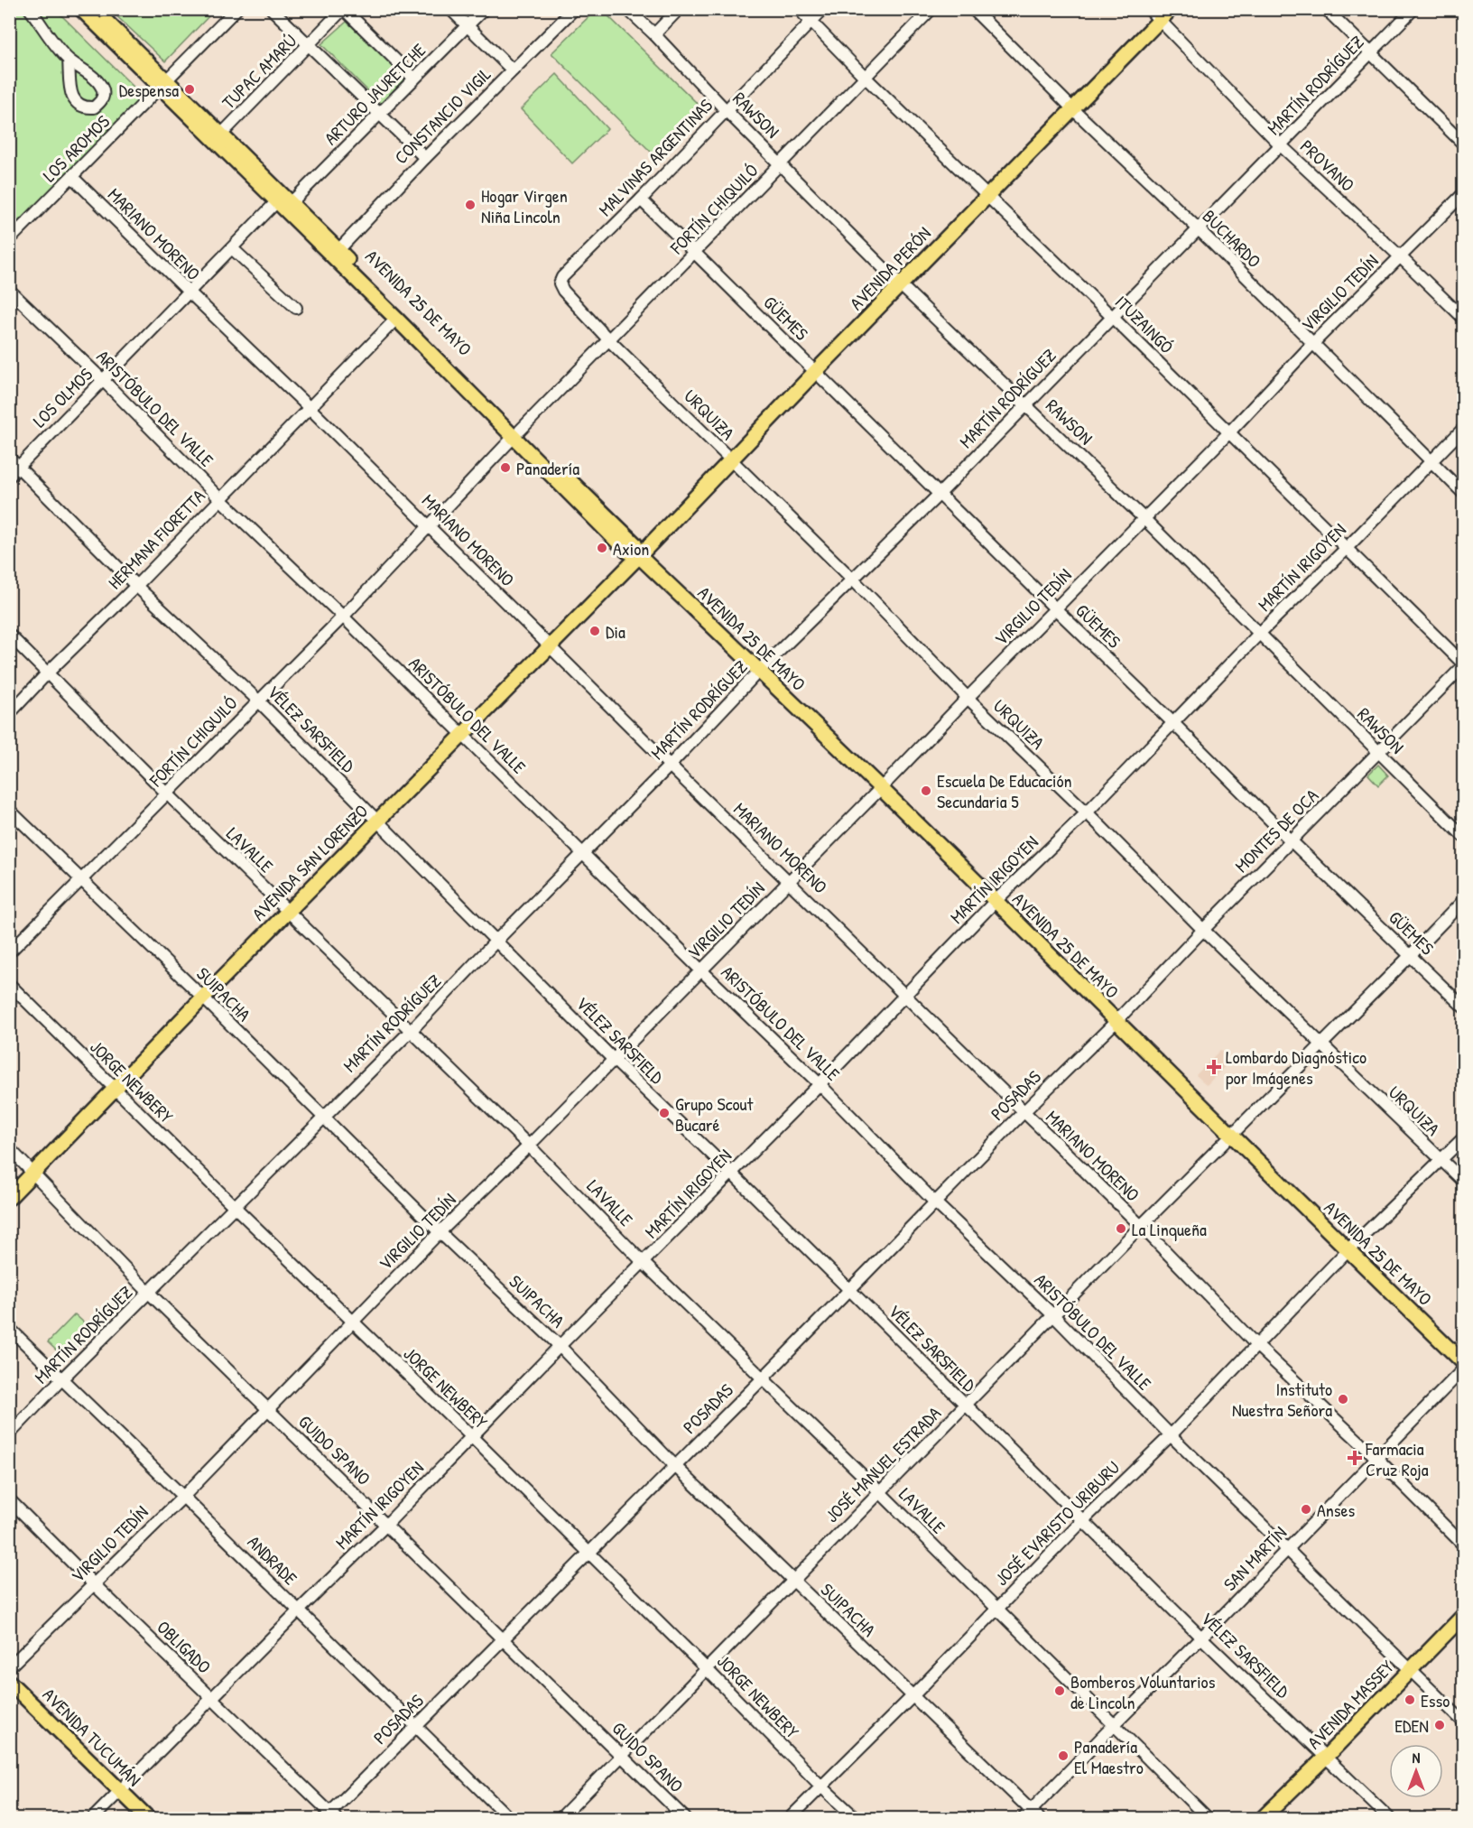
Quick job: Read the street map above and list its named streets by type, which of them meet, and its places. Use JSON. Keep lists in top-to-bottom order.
{
  "streets": {
    "main road": [
      "AVENIDA PERÓN",
      "AVENIDA 25 DE MAYO",
      "AVENIDA SAN LORENZO",
      "AVENIDA MASSEY",
      "AVENIDA TUCUMÁN"
    ],
    "street": [
      "TUPAC AMARÚ",
      "MARTÍN RODRÍGUEZ",
      "ARTURO JAURETCHE",
      "RAWSON",
      "CONSTANCIO VIGIL",
      "LOS AROMOS",
      "MALVINAS ARGENTINAS",
      "PROVANO",
      "FORTÍN CHIQUILÓ",
      "MARIANO MORENO",
      "BUCHARDO",
      "VIRGILIO TEDÍN",
      "GÜEMES",
      "ITUZAINGÓ",
      "LOS OLMOS",
      "ARISTÓBULO DEL VALLE",
      "URQUIZA",
      "HERMANA FIORETTA",
      "MARTÍN IRIGOYEN",
      "VÉLEZ SARSFIELD",
      "MONTES DE OCA",
      "LAVALLE",
      "SUIPACHA",
      "JORGE NEWBERY",
      "POSADAS",
      "GUIDO SPANO",
      "JOSÉ MANUEL ESTRADA",
      "JOSÉ EVARISTO URIBURU",
      "SAN MARTÍN",
      "ANDRADE",
      "OBLIGADO"
    ]
  },
  "crossings": [
    ["TUPAC AMARÚ", "AVENIDA 25 DE MAYO"],
    ["MARTÍN RODRÍGUEZ", "RAWSON"],
    ["MARTÍN RODRÍGUEZ", "PROVANO"],
    ["MARTÍN RODRÍGUEZ", "MARIANO MORENO"],
    ["MARTÍN RODRÍGUEZ", "BUCHARDO"],
    ["MARTÍN RODRÍGUEZ", "AVENIDA 25 DE MAYO"],
    ["MARTÍN RODRÍGUEZ", "GÜEMES"],
    ["MARTÍN RODRÍGUEZ", "ITUZAINGÓ"],
    ["MARTÍN RODRÍGUEZ", "ARISTÓBULO DEL VALLE"],
    ["MARTÍN RODRÍGUEZ", "URQUIZA"],
    ["MARTÍN RODRÍGUEZ", "VÉLEZ SARSFIELD"],
    ["MARTÍN RODRÍGUEZ", "LAVALLE"],
    ["MARTÍN RODRÍGUEZ", "SUIPACHA"],
    ["MARTÍN RODRÍGUEZ", "JORGE NEWBERY"],
    ["MARTÍN RODRÍGUEZ", "GUIDO SPANO"],
    ["MARTÍN RODRÍGUEZ", "ANDRADE"],
    ["ARTURO JAURETCHE", "AVENIDA 25 DE MAYO"],
    ["ARTURO JAURETCHE", "LOS OLMOS"],
    ["RAWSON", "MALVINAS ARGENTINAS"],
    ["RAWSON", "FORTÍN CHIQUILÓ"],
    ["RAWSON", "AVENIDA PERÓN"],
    ["RAWSON", "VIRGILIO TEDÍN"],
    ["RAWSON", "MARTÍN IRIGOYEN"],
    ["RAWSON", "MONTES DE OCA"],
    ["CONSTANCIO VIGIL", "AVENIDA 25 DE MAYO"],
    ["LOS AROMOS", "MARIANO MORENO"],
    ["LOS AROMOS", "AVENIDA 25 DE MAYO"],
    ["MALVINAS ARGENTINAS", "GÜEMES"],
    ["MALVINAS ARGENTINAS", "ITUZAINGÓ"],
    ["MALVINAS ARGENTINAS", "URQUIZA"],
    ["PROVANO", "AVENIDA PERÓN"],
    ["PROVANO", "VIRGILIO TEDÍN"],
    ["FORTÍN CHIQUILÓ", "MARIANO MORENO"],
    ["FORTÍN CHIQUILÓ", "AVENIDA 25 DE MAYO"],
    ["FORTÍN CHIQUILÓ", "GÜEMES"],
    ["FORTÍN CHIQUILÓ", "ITUZAINGÓ"],
    ["FORTÍN CHIQUILÓ", "ARISTÓBULO DEL VALLE"],
    ["FORTÍN CHIQUILÓ", "URQUIZA"],
    ["FORTÍN CHIQUILÓ", "VÉLEZ SARSFIELD"],
    ["FORTÍN CHIQUILÓ", "LAVALLE"],
    ["FORTÍN CHIQUILÓ", "SUIPACHA"],
    ["MARIANO MORENO", "VIRGILIO TEDÍN"],
    ["MARIANO MORENO", "LOS OLMOS"],
    ["MARIANO MORENO", "HERMANA FIORETTA"],
    ["MARIANO MORENO", "MARTÍN IRIGOYEN"],
    ["MARIANO MORENO", "AVENIDA SAN LORENZO"],
    ["MARIANO MORENO", "POSADAS"],
    ["MARIANO MORENO", "JOSÉ MANUEL ESTRADA"],
    ["MARIANO MORENO", "JOSÉ EVARISTO URIBURU"],
    ["MARIANO MORENO", "SAN MARTÍN"],
    ["BUCHARDO", "AVENIDA PERÓN"],
    ["BUCHARDO", "VIRGILIO TEDÍN"],
    ["BUCHARDO", "MARTÍN IRIGOYEN"],
    ["AVENIDA PERÓN", "AVENIDA 25 DE MAYO"],
    ["AVENIDA PERÓN", "GÜEMES"],
    ["AVENIDA PERÓN", "ITUZAINGÓ"],
    ["AVENIDA PERÓN", "URQUIZA"],
    ["AVENIDA PERÓN", "AVENIDA SAN LORENZO"],
    ["VIRGILIO TEDÍN", "AVENIDA 25 DE MAYO"],
    ["VIRGILIO TEDÍN", "GÜEMES"],
    ["VIRGILIO TEDÍN", "ITUZAINGÓ"],
    ["VIRGILIO TEDÍN", "ARISTÓBULO DEL VALLE"],
    ["VIRGILIO TEDÍN", "URQUIZA"],
    ["VIRGILIO TEDÍN", "VÉLEZ SARSFIELD"],
    ["VIRGILIO TEDÍN", "LAVALLE"],
    ["VIRGILIO TEDÍN", "SUIPACHA"],
    ["VIRGILIO TEDÍN", "JORGE NEWBERY"],
    ["VIRGILIO TEDÍN", "GUIDO SPANO"],
    ["VIRGILIO TEDÍN", "ANDRADE"],
    ["VIRGILIO TEDÍN", "OBLIGADO"],
    ["AVENIDA 25 DE MAYO", "LOS OLMOS"],
    ["AVENIDA 25 DE MAYO", "HERMANA FIORETTA"],
    ["AVENIDA 25 DE MAYO", "MARTÍN IRIGOYEN"],
    ["AVENIDA 25 DE MAYO", "MONTES DE OCA"],
    ["AVENIDA 25 DE MAYO", "AVENIDA SAN LORENZO"],
    ["AVENIDA 25 DE MAYO", "POSADAS"],
    ["AVENIDA 25 DE MAYO", "JOSÉ MANUEL ESTRADA"],
    ["AVENIDA 25 DE MAYO", "JOSÉ EVARISTO URIBURU"],
    ["GÜEMES", "MARTÍN IRIGOYEN"],
    ["GÜEMES", "MONTES DE OCA"],
    ["GÜEMES", "JOSÉ MANUEL ESTRADA"],
    ["ITUZAINGÓ", "MARTÍN IRIGOYEN"],
    ["ITUZAINGÓ", "MONTES DE OCA"],
    ["LOS OLMOS", "ARISTÓBULO DEL VALLE"],
    ["LOS OLMOS", "VÉLEZ SARSFIELD"],
    ["ARISTÓBULO DEL VALLE", "HERMANA FIORETTA"],
    ["ARISTÓBULO DEL VALLE", "MARTÍN IRIGOYEN"],
    ["ARISTÓBULO DEL VALLE", "AVENIDA SAN LORENZO"],
    ["ARISTÓBULO DEL VALLE", "POSADAS"],
    ["ARISTÓBULO DEL VALLE", "JOSÉ MANUEL ESTRADA"],
    ["ARISTÓBULO DEL VALLE", "JOSÉ EVARISTO URIBURU"],
    ["ARISTÓBULO DEL VALLE", "SAN MARTÍN"],
    ["ARISTÓBULO DEL VALLE", "AVENIDA MASSEY"],
    ["URQUIZA", "MARTÍN IRIGOYEN"],
    ["URQUIZA", "MONTES DE OCA"],
    ["URQUIZA", "JOSÉ MANUEL ESTRADA"],
    ["URQUIZA", "JOSÉ EVARISTO URIBURU"],
    ["HERMANA FIORETTA", "VÉLEZ SARSFIELD"],
    ["HERMANA FIORETTA", "LAVALLE"],
    ["MARTÍN IRIGOYEN", "VÉLEZ SARSFIELD"],
    ["MARTÍN IRIGOYEN", "LAVALLE"],
    ["MARTÍN IRIGOYEN", "SUIPACHA"],
    ["MARTÍN IRIGOYEN", "JORGE NEWBERY"],
    ["MARTÍN IRIGOYEN", "GUIDO SPANO"],
    ["MARTÍN IRIGOYEN", "ANDRADE"],
    ["MARTÍN IRIGOYEN", "OBLIGADO"],
    ["MARTÍN IRIGOYEN", "AVENIDA TUCUMÁN"],
    ["VÉLEZ SARSFIELD", "AVENIDA SAN LORENZO"],
    ["VÉLEZ SARSFIELD", "POSADAS"],
    ["VÉLEZ SARSFIELD", "JOSÉ MANUEL ESTRADA"],
    ["VÉLEZ SARSFIELD", "JOSÉ EVARISTO URIBURU"],
    ["VÉLEZ SARSFIELD", "SAN MARTÍN"],
    ["VÉLEZ SARSFIELD", "AVENIDA MASSEY"],
    ["MONTES DE OCA", "POSADAS"],
    ["LAVALLE", "AVENIDA SAN LORENZO"],
    ["LAVALLE", "POSADAS"],
    ["LAVALLE", "JOSÉ MANUEL ESTRADA"],
    ["LAVALLE", "JOSÉ EVARISTO URIBURU"],
    ["LAVALLE", "SAN MARTÍN"],
    ["AVENIDA SAN LORENZO", "SUIPACHA"],
    ["AVENIDA SAN LORENZO", "JORGE NEWBERY"],
    ["AVENIDA SAN LORENZO", "GUIDO SPANO"],
    ["SUIPACHA", "POSADAS"],
    ["SUIPACHA", "JOSÉ MANUEL ESTRADA"],
    ["SUIPACHA", "JOSÉ EVARISTO URIBURU"],
    ["SUIPACHA", "SAN MARTÍN"],
    ["JORGE NEWBERY", "POSADAS"],
    ["JORGE NEWBERY", "JOSÉ MANUEL ESTRADA"],
    ["JORGE NEWBERY", "JOSÉ EVARISTO URIBURU"],
    ["POSADAS", "GUIDO SPANO"],
    ["POSADAS", "ANDRADE"],
    ["POSADAS", "OBLIGADO"],
    ["GUIDO SPANO", "JOSÉ MANUEL ESTRADA"]
  ],
  "places": {
    "other": [
      "Despensa",
      "Hogar Virgen Niña Lincoln",
      "Panadería",
      "Axion",
      "Dia",
      "Escuela De Educación Secundaria 5",
      "Grupo Scout Bucaré",
      "La Linqueña",
      "Instituto Nuestra Señora",
      "Anses",
      "Bomberos Voluntarios de Lincoln",
      "Esso",
      "EDEN",
      "Panadería El Maestro"
    ],
    "health": ["Lombardo Diagnóstico por Imágenes", "Farmacia Cruz Roja"]
  },
  "north": "top"
}
